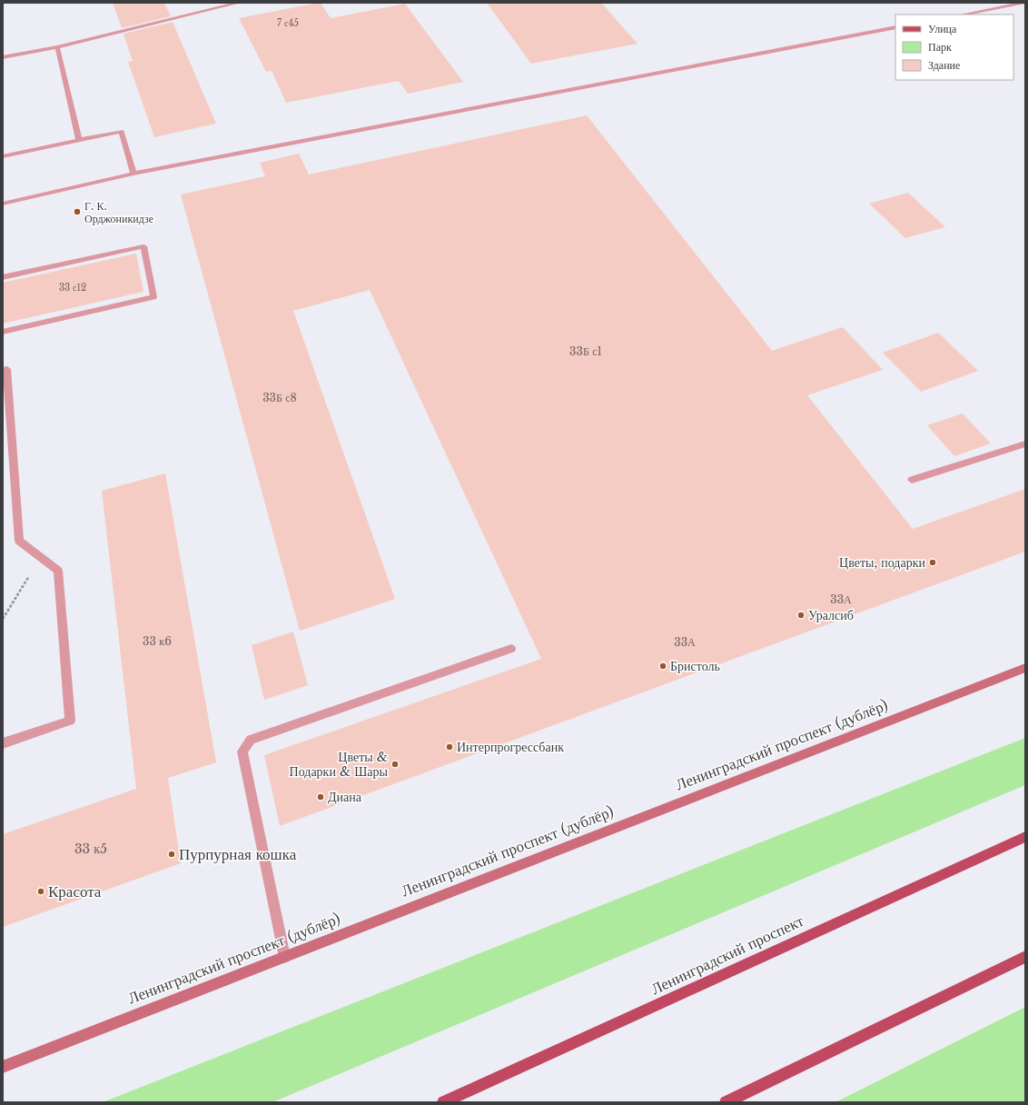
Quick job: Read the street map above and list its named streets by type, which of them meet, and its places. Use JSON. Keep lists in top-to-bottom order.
{
  "streets": {
    "main road": ["Ленинградский проспект (дублёр)", "Ленинградский проспект"]
  },
  "places": [
    "Г. К. Орджоникидзе",
    "Цветы, подарки",
    "Уралсиб",
    "Бристоль",
    "Интерпрогрессбанк",
    "Цветы & Подарки & Шары",
    "Диана",
    "Пурпурная кошка",
    "Красота"
  ],
  "house_numbers": [
    "7 с45",
    "33 с12",
    "33Б с1",
    "33Б с8",
    "33А",
    "33 к6",
    "33А",
    "33 к5"
  ],
  "legend": ["Улица", "Парк", "Здание"]
}
